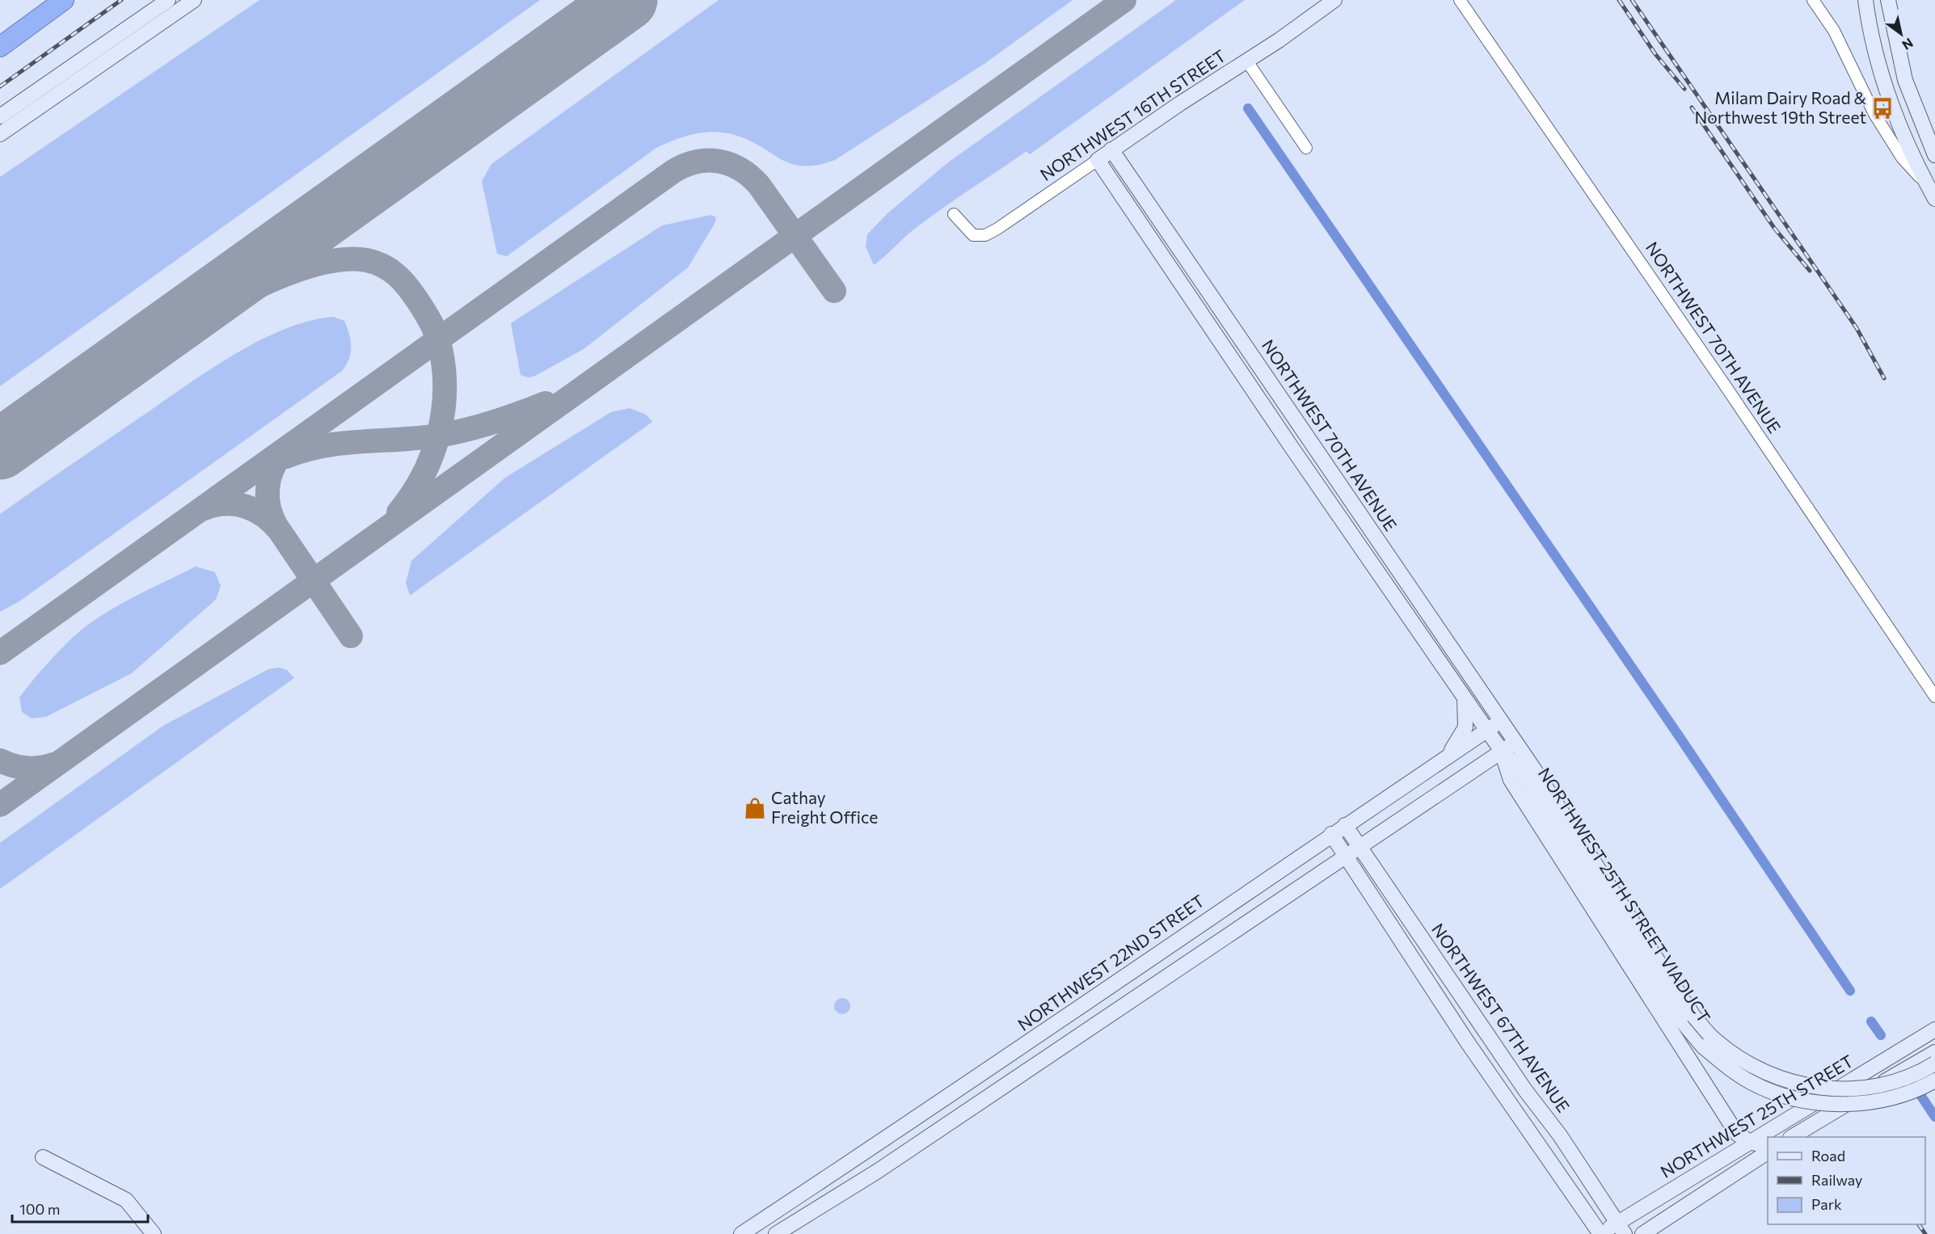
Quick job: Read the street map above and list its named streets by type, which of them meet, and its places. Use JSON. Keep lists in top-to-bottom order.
{
  "streets": {
    "main road": [
      "NORTHWEST 16TH STREET",
      "NORTHWEST 70TH AVENUE",
      "NORTHWEST 25TH STREET VIADUCT",
      "NORTHWEST 22ND STREET",
      "NORTHWEST 67TH AVENUE",
      "NORTHWEST 25TH STREET"
    ]
  },
  "crossings": [
    ["NORTHWEST 16TH STREET", "NORTHWEST 70TH AVENUE"],
    ["NORTHWEST 70TH AVENUE", "NORTHWEST 25TH STREET VIADUCT"],
    ["NORTHWEST 70TH AVENUE", "NORTHWEST 22ND STREET"],
    ["NORTHWEST 22ND STREET", "NORTHWEST 67TH AVENUE"],
    ["NORTHWEST 67TH AVENUE", "NORTHWEST 25TH STREET"]
  ],
  "places": {
    "bus stop": ["Milam Dairy Road & Northwest 19th Street"],
    "shop": ["Cathay Freight Office"]
  },
  "legend": ["Road", "Railway", "Park"],
  "scale_bar": "100 m",
  "north": "bottom right"
}
